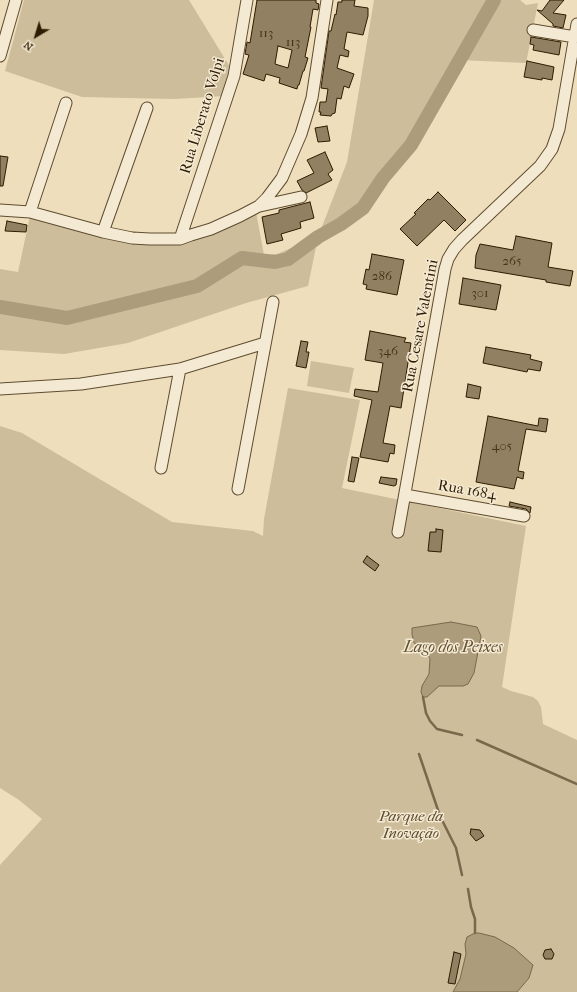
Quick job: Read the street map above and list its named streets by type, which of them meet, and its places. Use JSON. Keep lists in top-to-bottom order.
{
  "streets": {
    "street": ["Rua Liberato Volpi", "Rua Cesare Valentini", "Rua 1684"]
  },
  "crossings": [
    ["Rua Cesare Valentini", "Rua 1684"]
  ],
  "water": ["Lago dos Peixes"],
  "parks": ["Parque da Inovação"],
  "house_numbers": [
    "113",
    "113",
    "265",
    "286",
    "301",
    "346",
    "405"
  ],
  "north": "bottom left"
}
